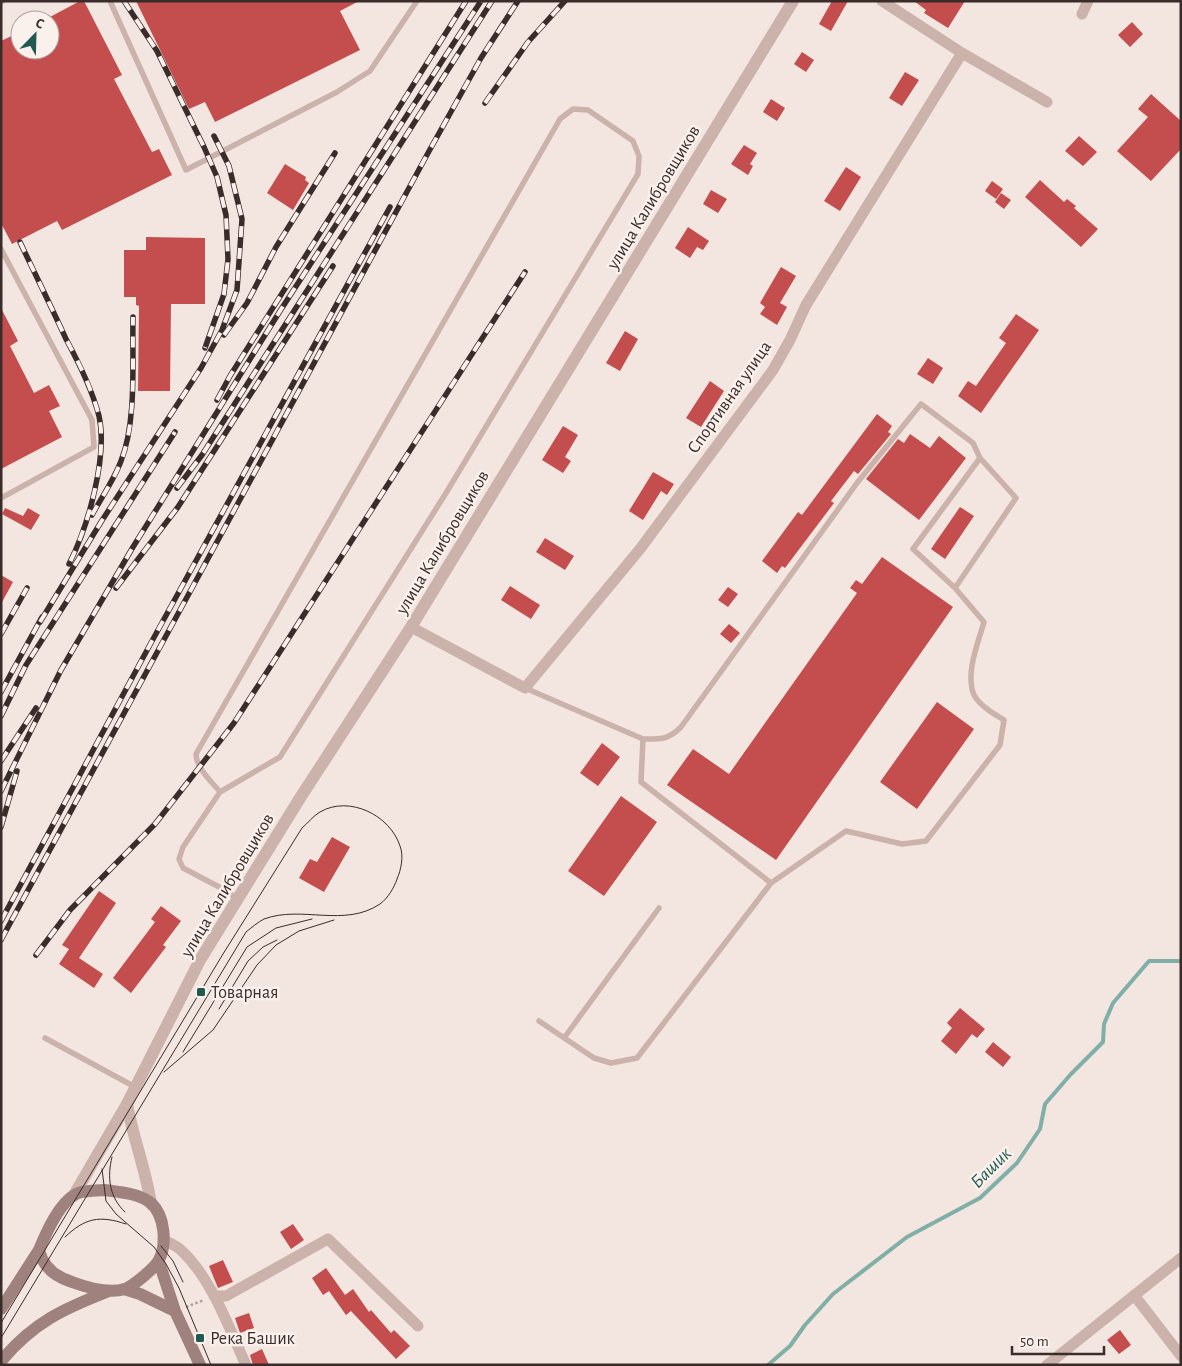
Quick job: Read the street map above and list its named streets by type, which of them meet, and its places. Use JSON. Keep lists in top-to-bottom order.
{
  "streets": {
    "street": ["улица Калибровщиков", "Спортивная улица"]
  },
  "water": ["Башик"],
  "places": {
    "transit": ["Товарная", "Река Башик"]
  },
  "scale_bar": "50 m",
  "north": "top right"
}
